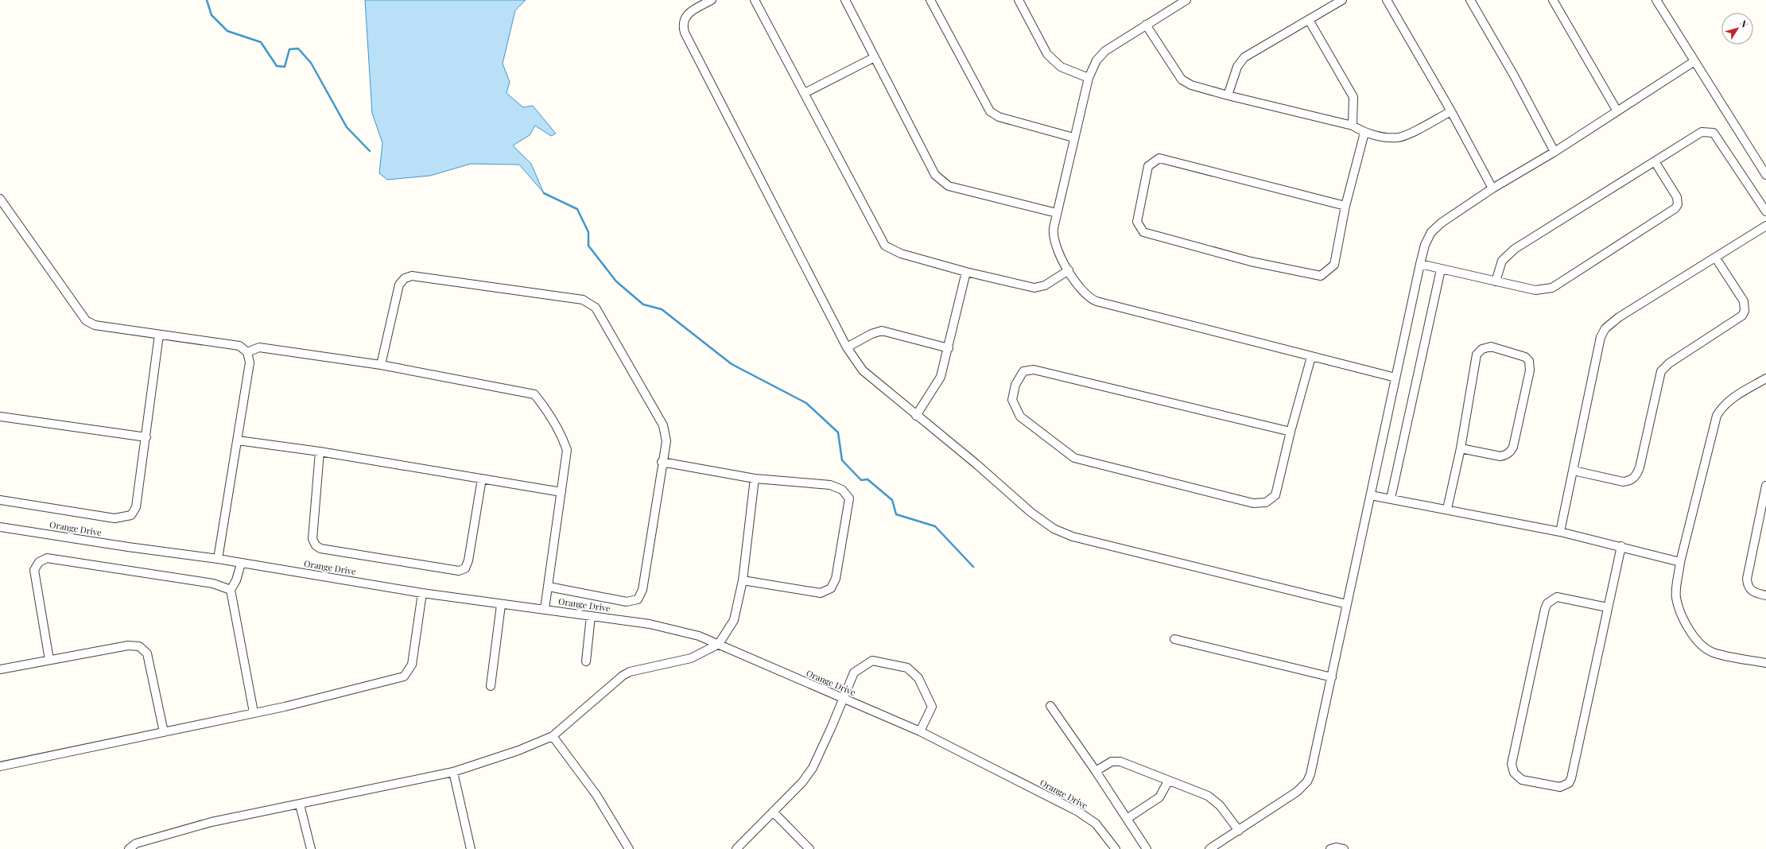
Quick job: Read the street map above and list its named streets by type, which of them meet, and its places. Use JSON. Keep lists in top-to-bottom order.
{
  "streets": {
    "street": ["Orange Drive"]
  },
  "north": "top right"
}
